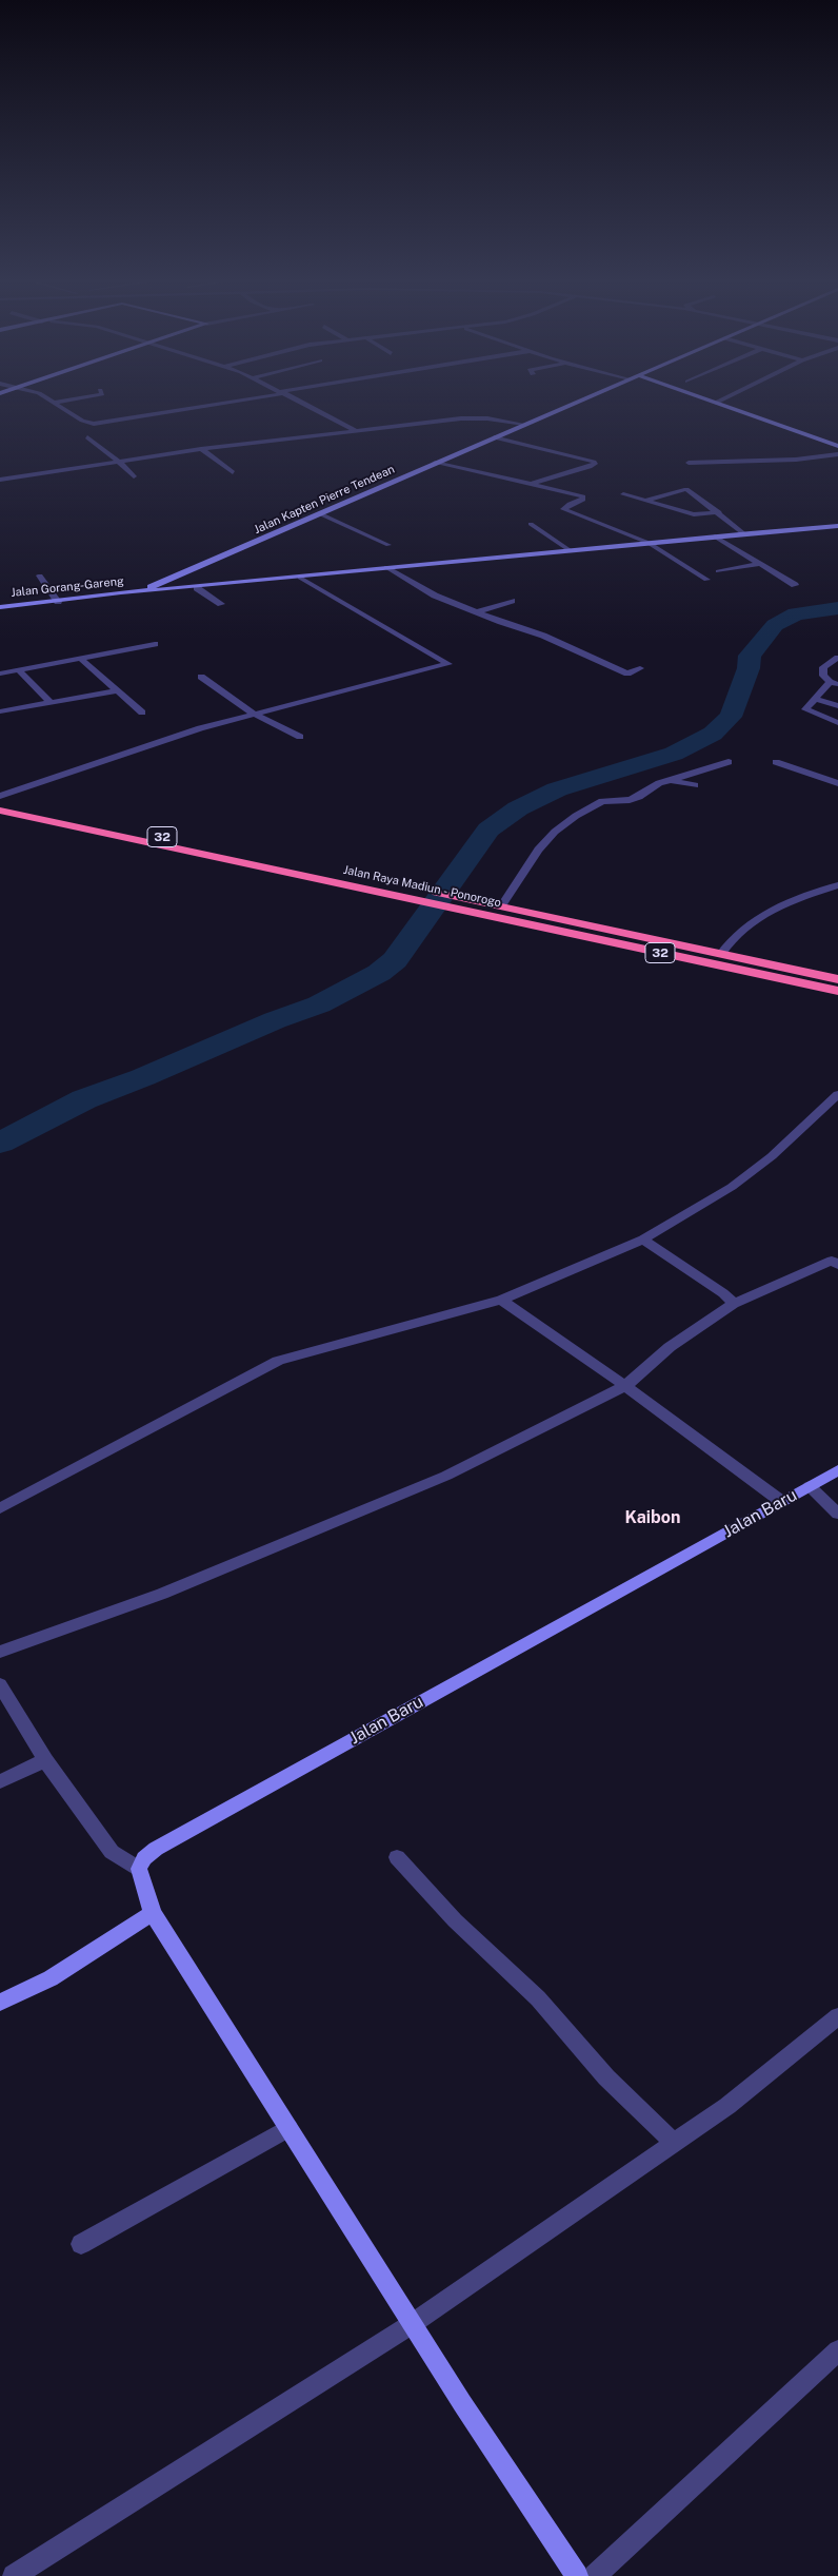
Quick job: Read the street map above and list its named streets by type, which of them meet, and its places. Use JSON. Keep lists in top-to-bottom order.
{
  "streets": {
    "highway": ["32", "Jalan Raya Madiun - Ponorogo"],
    "street": ["Jalan Kapten Pierre Tendean", "Jalan Gorang-Gareng", "Jalan Baru"]
  },
  "crossings": [
    ["Jalan Kapten Pierre Tendean", "Jalan Gorang-Gareng"]
  ],
  "districts": ["Kaibon"]
}
